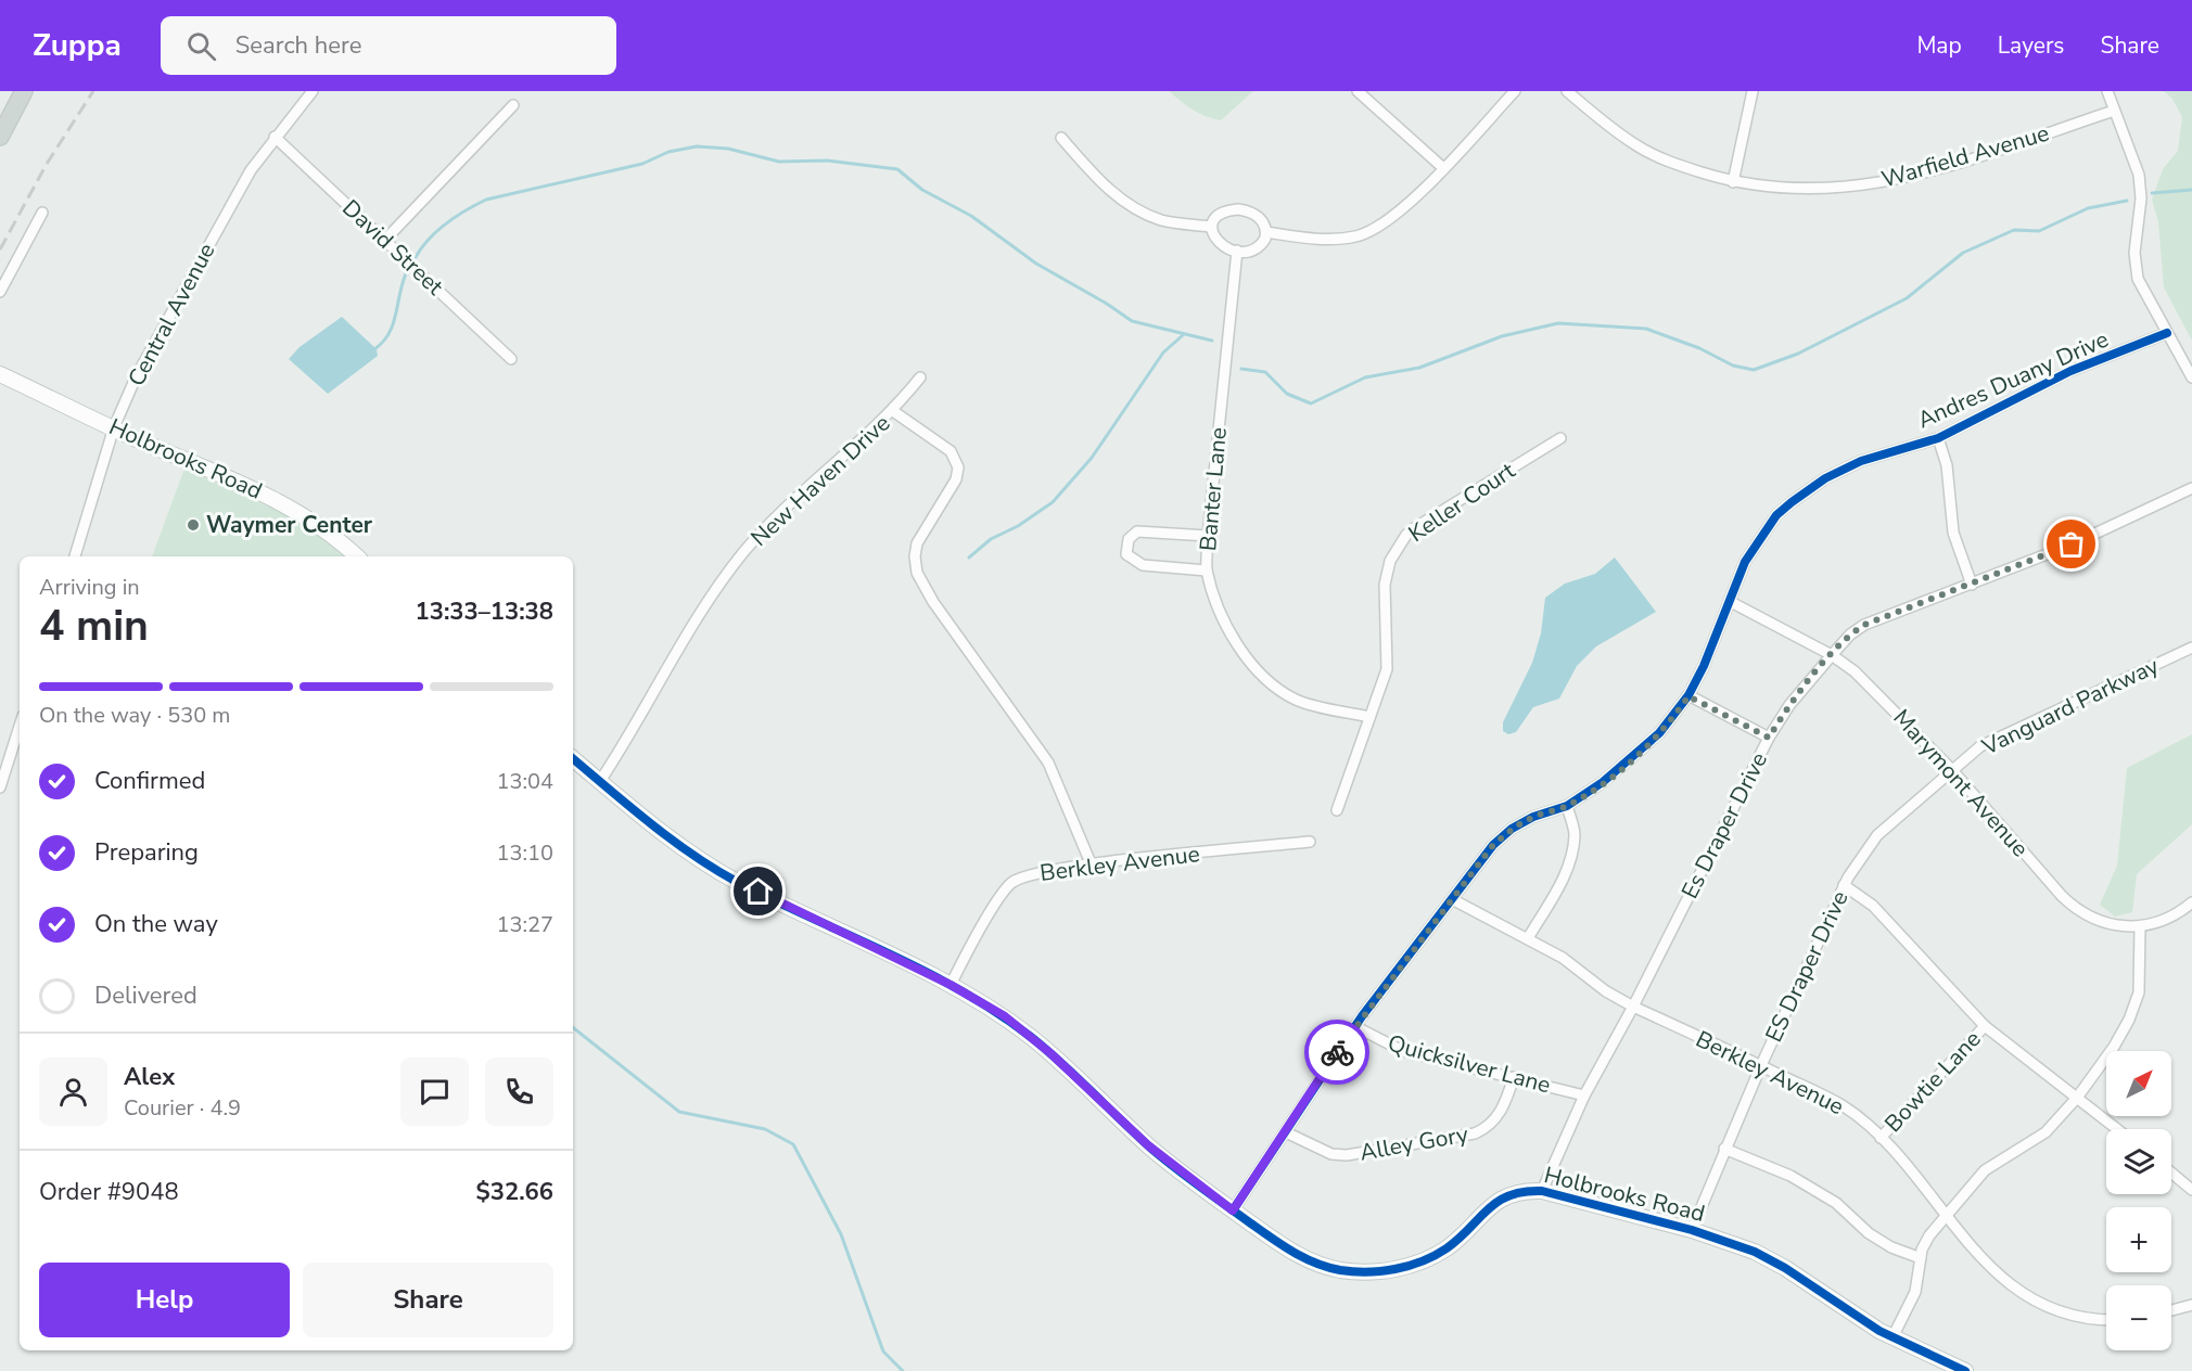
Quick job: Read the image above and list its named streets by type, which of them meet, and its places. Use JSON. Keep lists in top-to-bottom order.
{
  "streets": {
    "street": [
      "Warfield Avenue",
      "David Street",
      "Central Avenue",
      "Andres Duany Drive",
      "Holbrooks Road",
      "New Haven Drive",
      "Banter Lane",
      "Keller Court",
      "Vanguard Parkway",
      "Marymont Avenue",
      "Es Draper Drive",
      "Berkley Avenue",
      "ES Draper Drive",
      "Quicksilver Lane",
      "Bowtie Lane",
      "Alley Gory"
    ]
  },
  "crossings": [
    ["David Street", "Central Avenue"],
    ["Central Avenue", "Holbrooks Road"],
    ["Andres Duany Drive", "Holbrooks Road"],
    ["Andres Duany Drive", "Marymont Avenue"],
    ["Andres Duany Drive", "Berkley Avenue"],
    ["Andres Duany Drive", "Quicksilver Lane"],
    ["Andres Duany Drive", "Alley Gory"],
    ["Holbrooks Road", "New Haven Drive"],
    ["Holbrooks Road", "Es Draper Drive"],
    ["Holbrooks Road", "Berkley Avenue"],
    ["Holbrooks Road", "ES Draper Drive"],
    ["New Haven Drive", "Berkley Avenue"],
    ["Banter Lane", "Keller Court"],
    ["Vanguard Parkway", "Marymont Avenue"],
    ["Vanguard Parkway", "ES Draper Drive"],
    ["Marymont Avenue", "Es Draper Drive"],
    ["Marymont Avenue", "ES Draper Drive"],
    ["Es Draper Drive", "Berkley Avenue"],
    ["Es Draper Drive", "Quicksilver Lane"],
    ["Berkley Avenue", "ES Draper Drive"],
    ["Berkley Avenue", "Bowtie Lane"],
    ["Quicksilver Lane", "Alley Gory"]
  ],
  "places": ["Waymer Center"],
  "north": "top right",
  "page": {
    "header": "Zuppa",
    "search": "Search here",
    "nav": ["Map", "Layers", "Share"],
    "heading": ["4 min", "Arriving in", "13:33–13:38"],
    "panel": [
      "Alex",
      "Courier · 4.9",
      "Order #9048",
      "$32.66"
    ],
    "bar": "On the way · 530 m",
    "list": [
      ["Confirmed", "13:04"],
      ["Preparing", "13:10"],
      ["On the way", "13:27"],
      "Delivered"
    ],
    "map_buttons": ["+", "−"],
    "buttons": ["Help", "Share"]
  }
}
